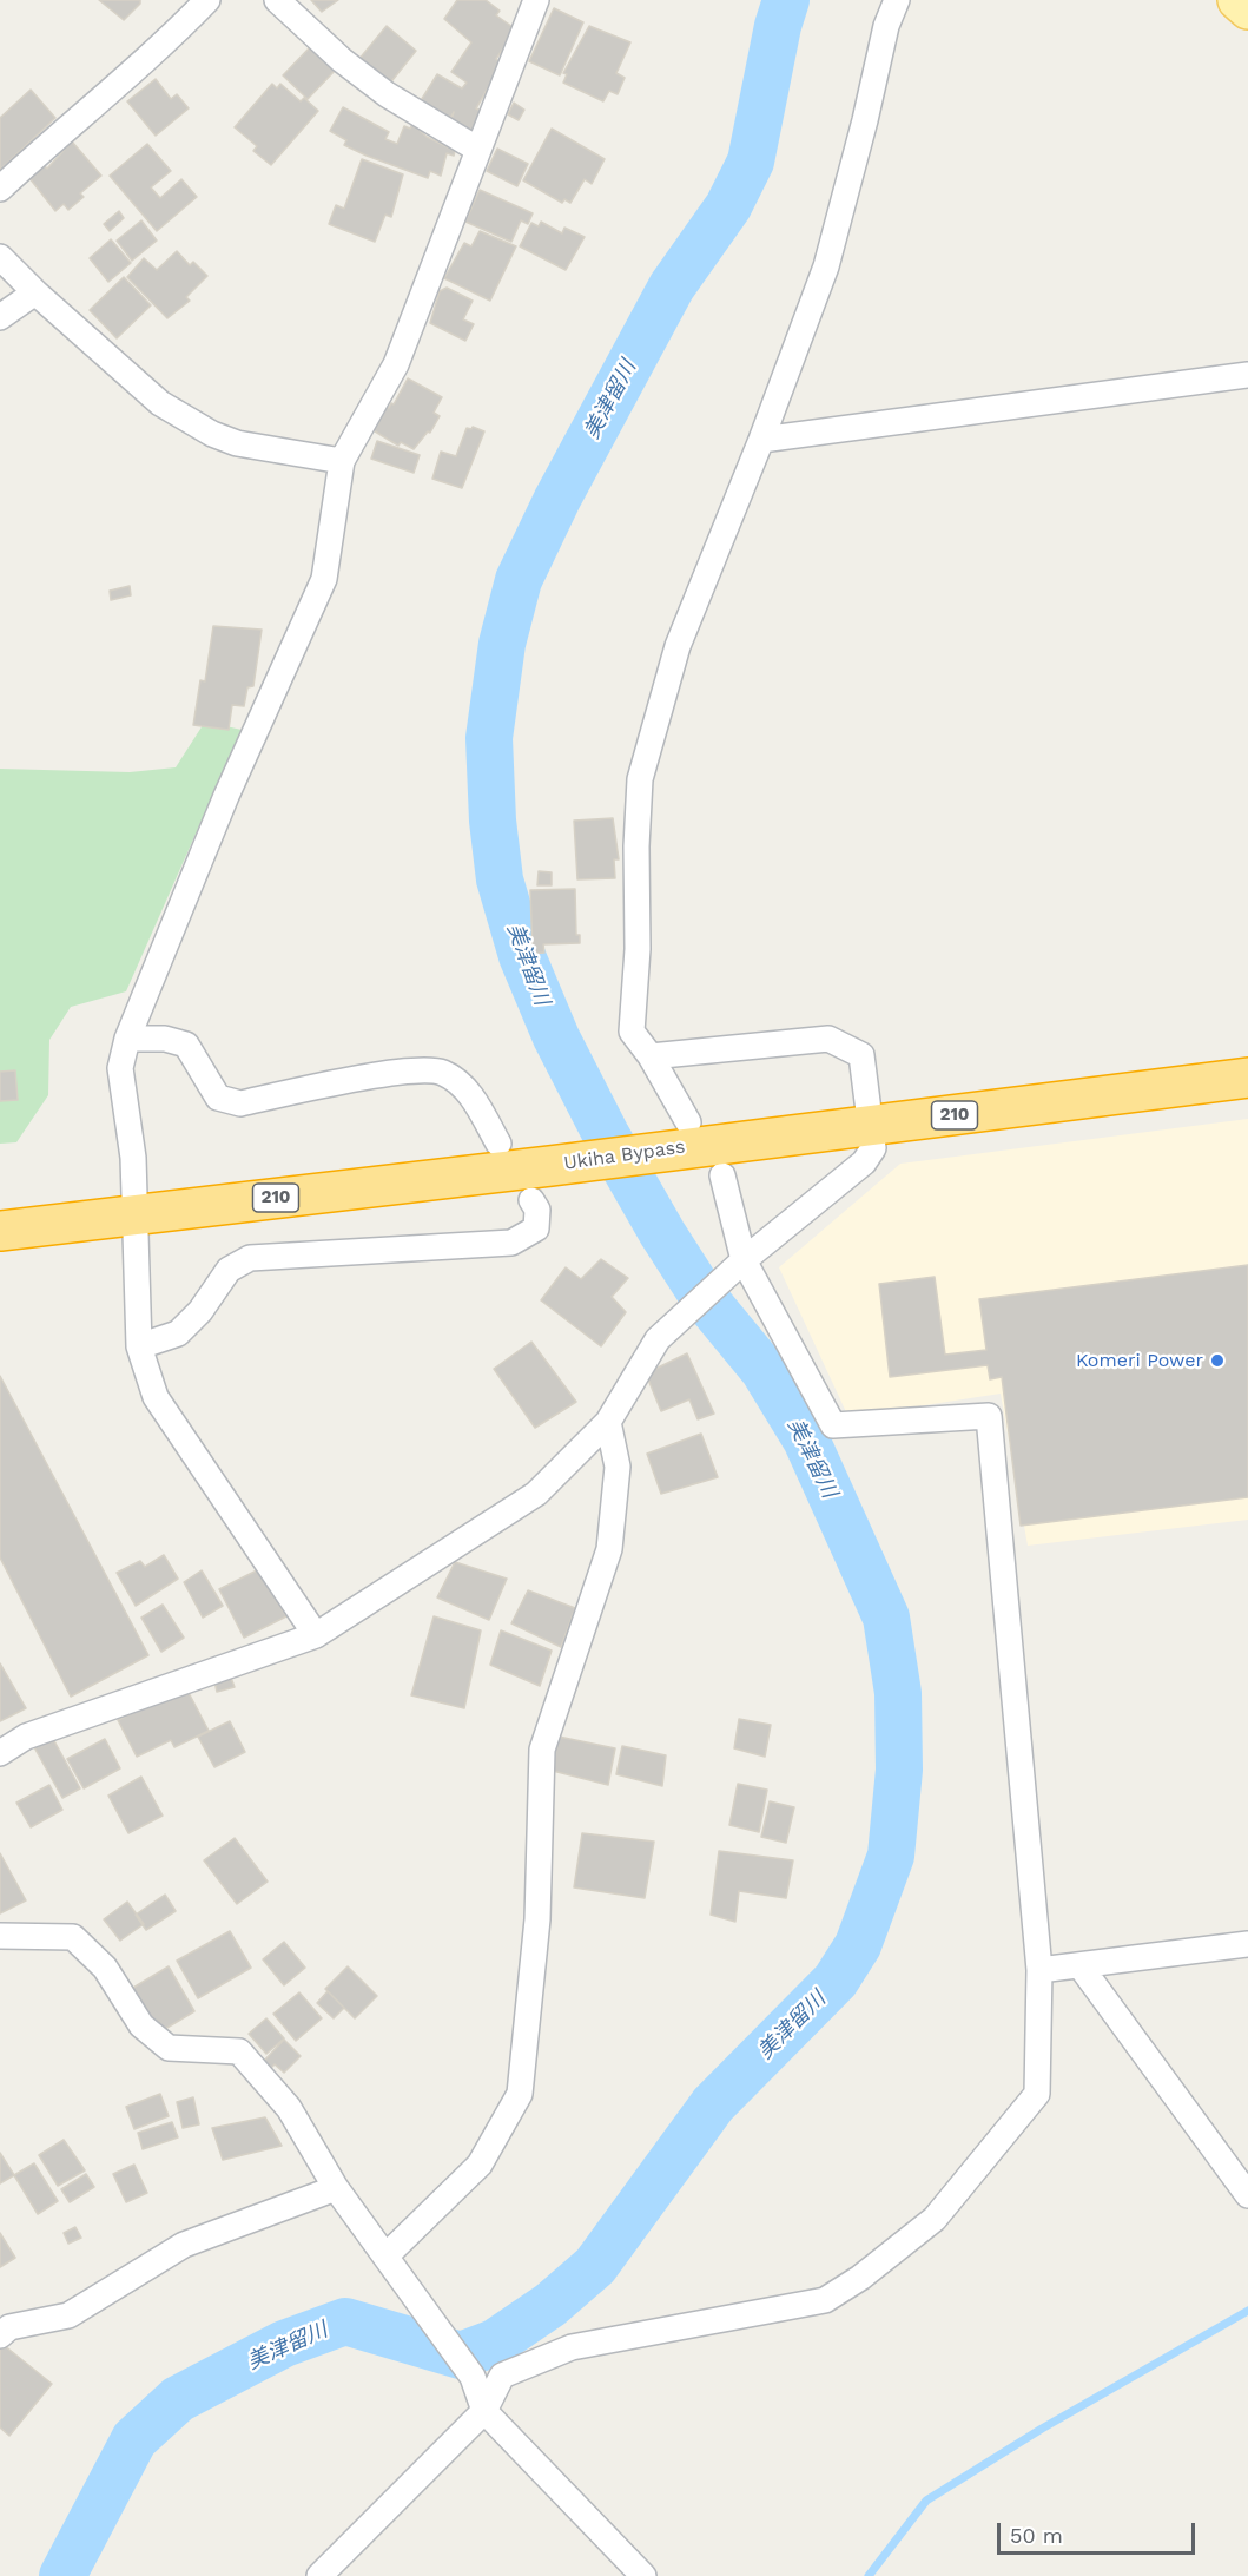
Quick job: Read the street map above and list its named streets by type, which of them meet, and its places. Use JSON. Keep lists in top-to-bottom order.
{
  "streets": {
    "highway": ["210", "Ukiha Bypass"]
  },
  "water": ["美津留川"],
  "places": ["Komeri Power"],
  "scale_bar": "50 m"
}
